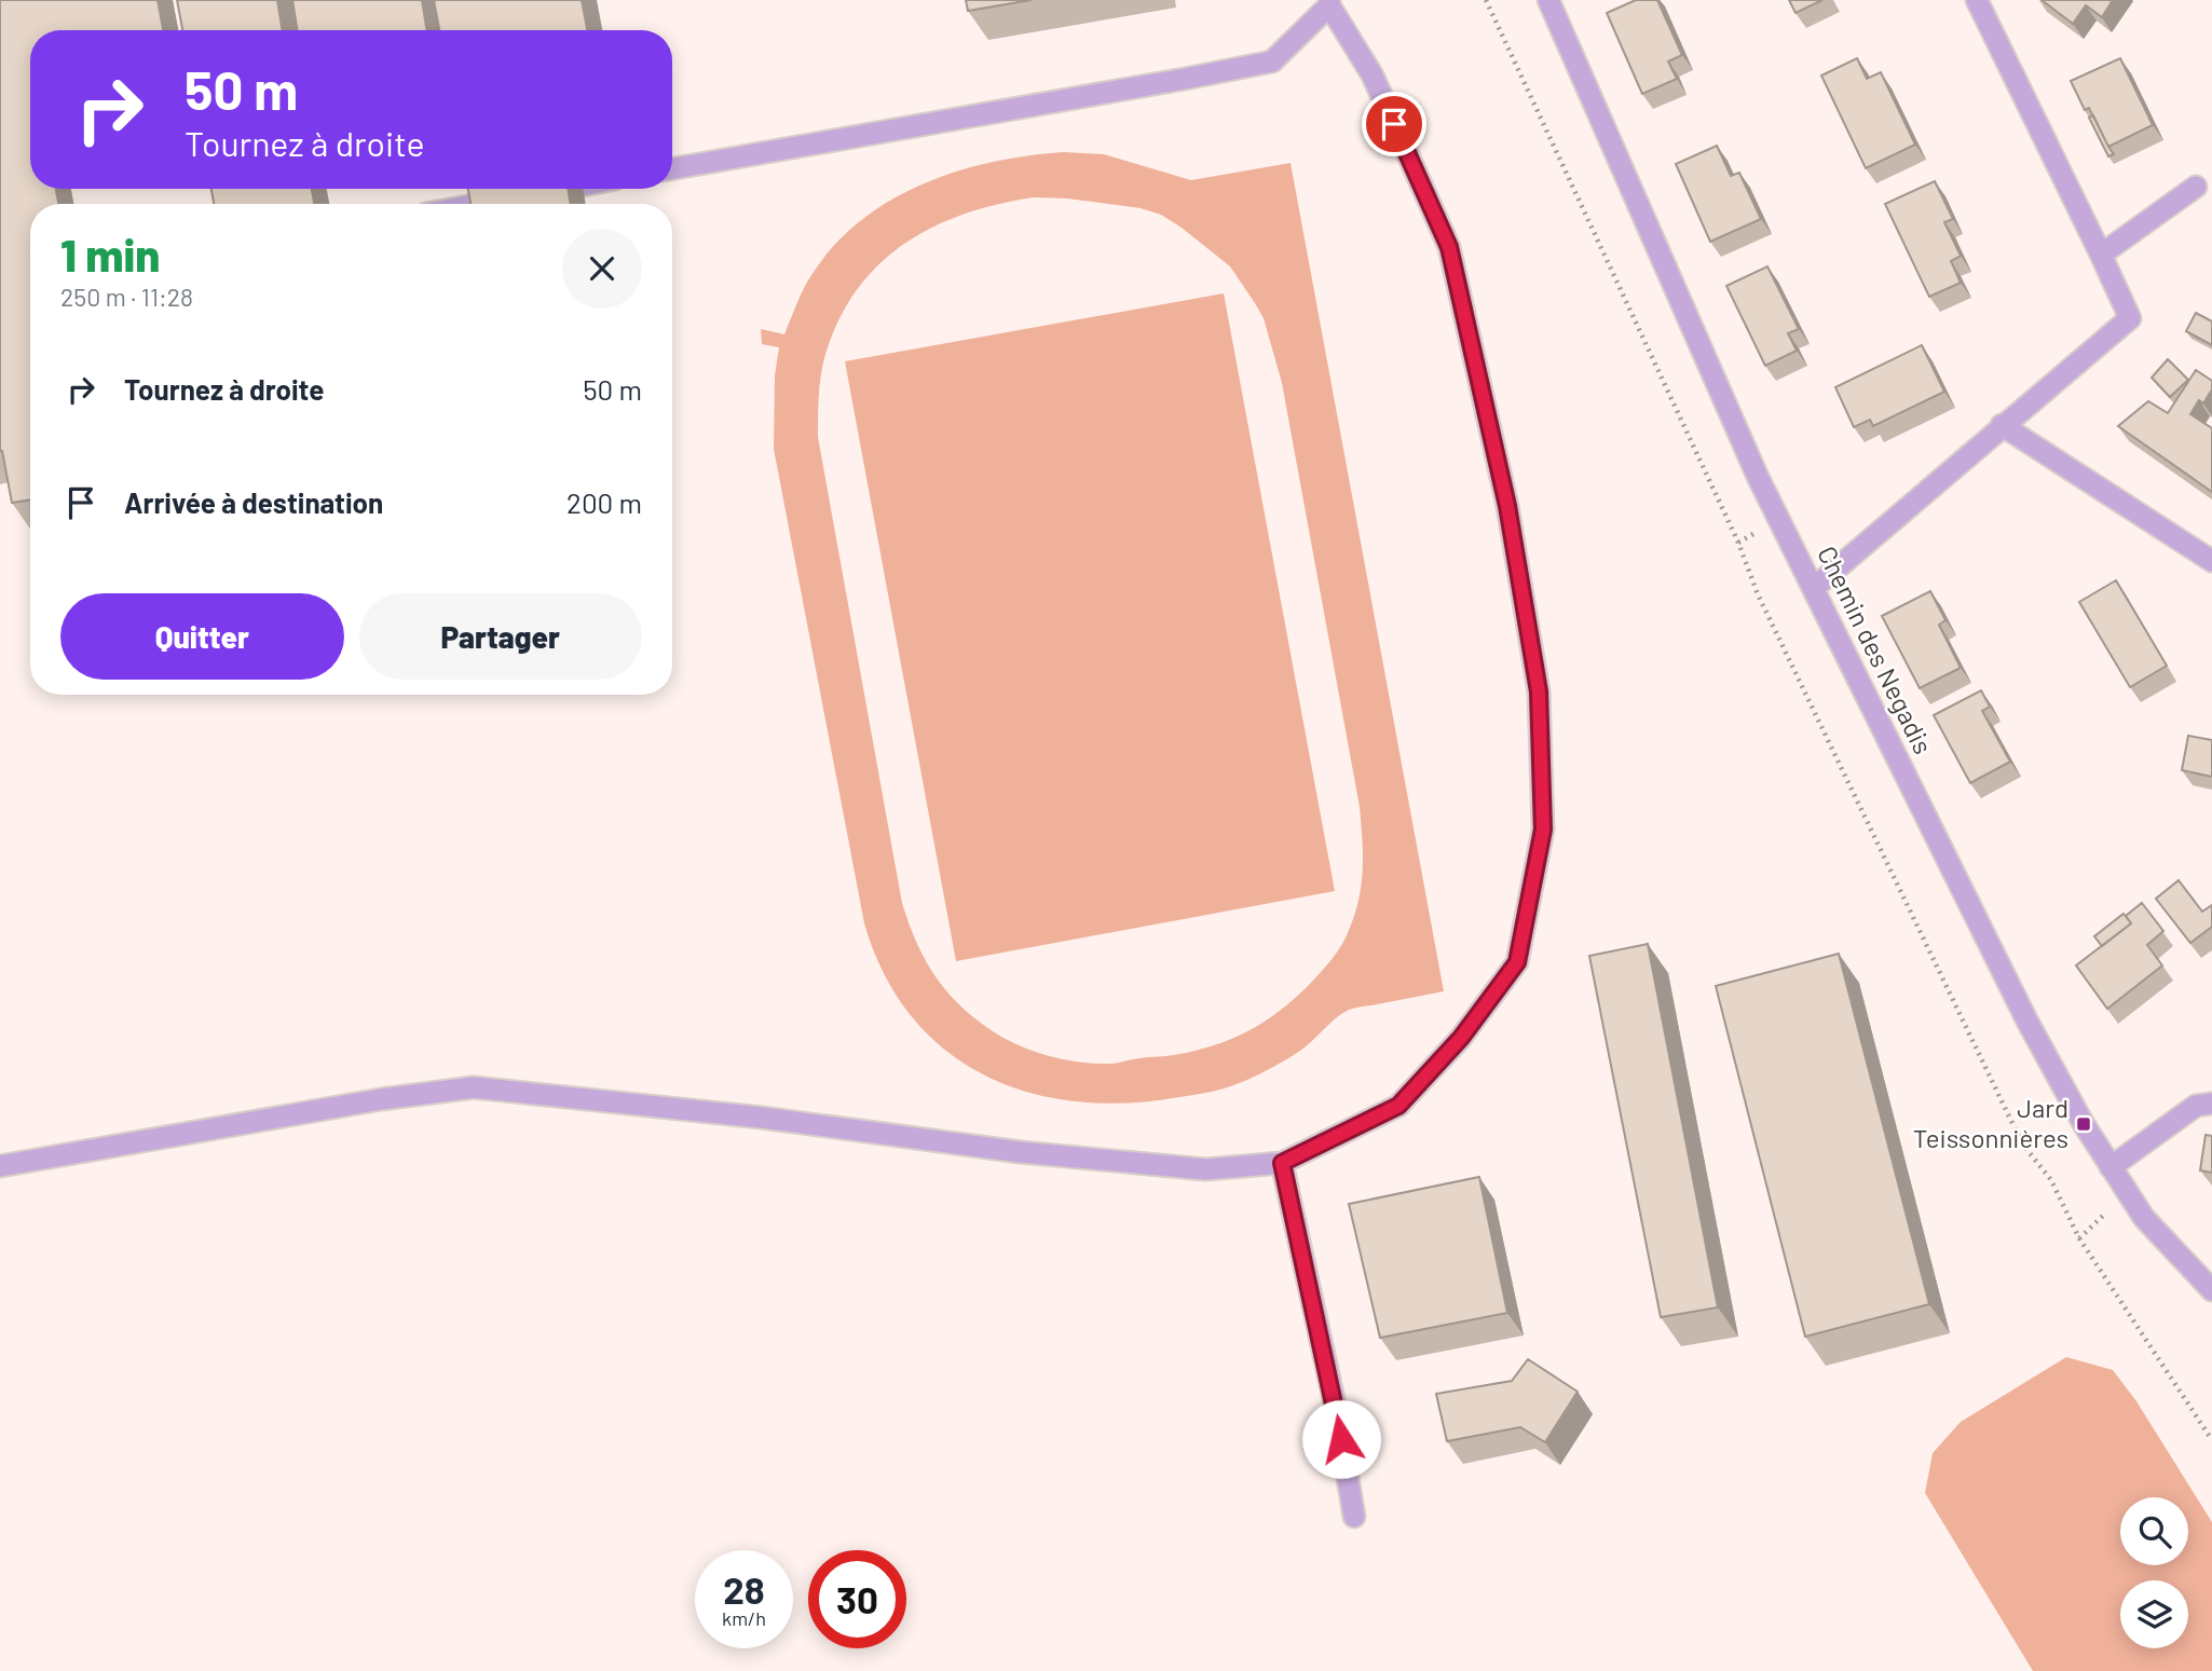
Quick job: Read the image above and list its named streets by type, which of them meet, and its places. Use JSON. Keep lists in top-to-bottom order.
{
  "streets": {
    "street": ["Chemin des Negadis"]
  },
  "places": {
    "transit": ["Jard Teissonnières"]
  },
  "page": {
    "turn": ["50 m", "Tournez à droite"],
    "heading": ["1 min", "250 m · 11:28"],
    "list": [
      {
        "name": "Tournez à droite",
        "value": "50 m"
      },
      {
        "name": "Arrivée à destination",
        "value": "200 m"
      }
    ],
    "buttons": ["Quitter", "Partager"],
    "speed": "28 km/h",
    "limit": "30"
  }
}
